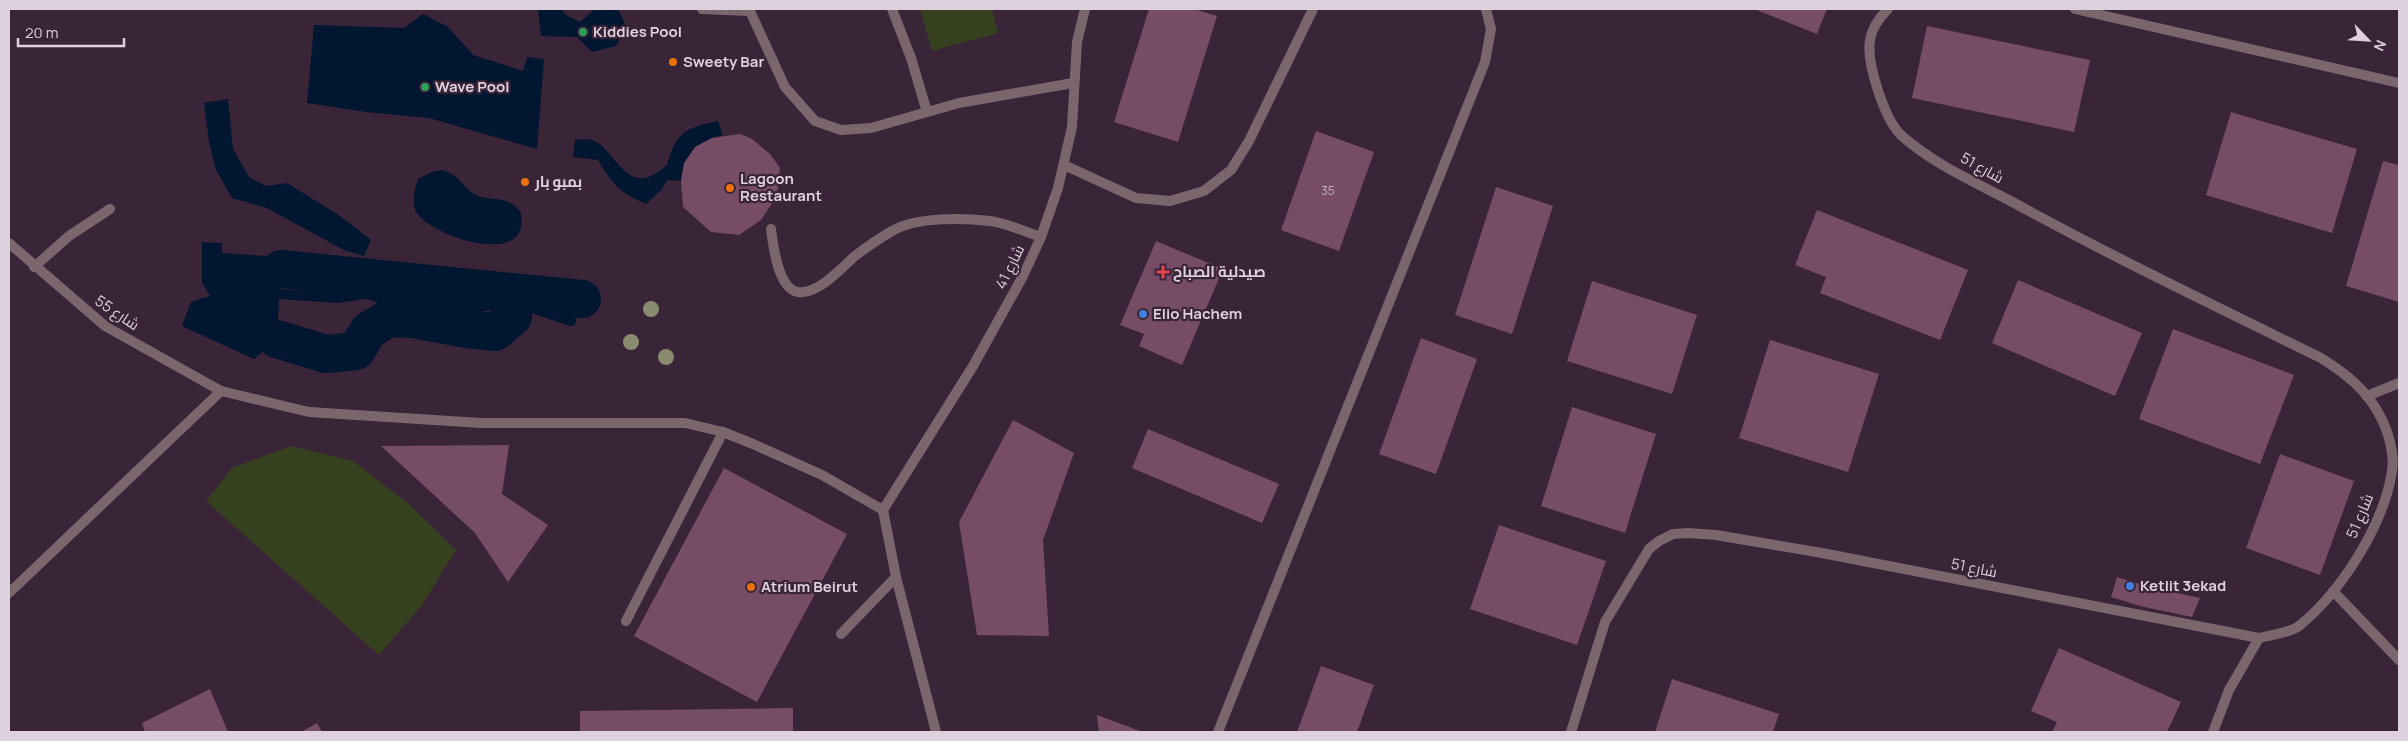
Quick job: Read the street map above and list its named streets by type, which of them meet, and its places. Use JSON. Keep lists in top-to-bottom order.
{
  "streets": {
    "street": ["شارع 51", "شارع 41", "شارع 55"]
  },
  "crossings": [
    ["شارع 41", "شارع 55"]
  ],
  "places": {
    "other": [
      "Kiddies Pool",
      "Sweety Bar",
      "Wave Pool",
      "بمبو بار",
      "Lagoon Restaurant",
      "Elio Hachem",
      "Ketlit 3ekad",
      "Atrium Beirut"
    ],
    "health": ["صيدلية الصباح"]
  },
  "house_numbers": ["35"],
  "scale_bar": "20 m",
  "north": "bottom right"
}
